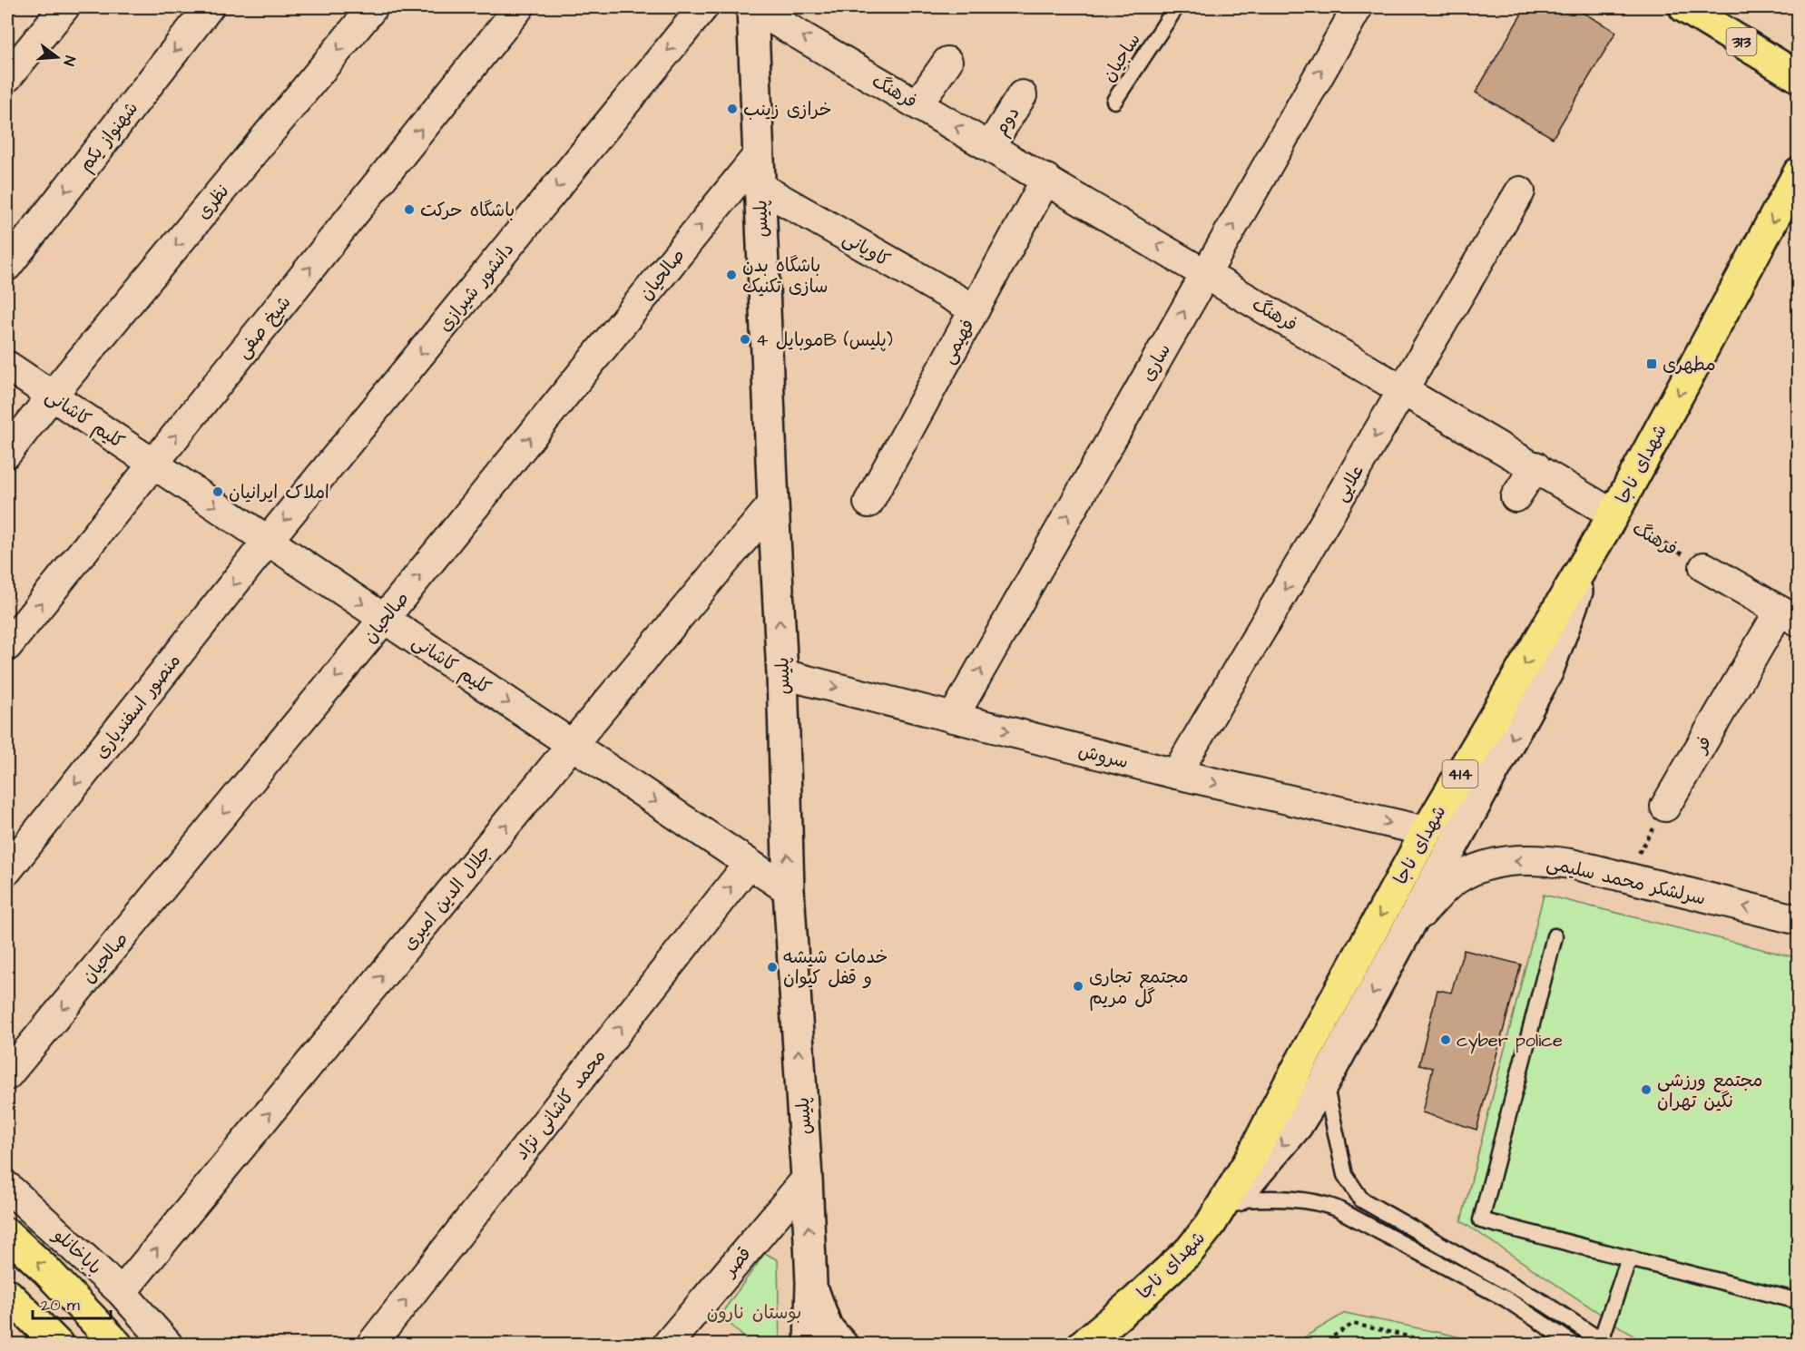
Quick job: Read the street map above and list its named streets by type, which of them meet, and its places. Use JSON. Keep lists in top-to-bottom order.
{
  "streets": {
    "main road": [
      "313",
      "پلیس",
      "شهدای ناجا",
      "414"
    ],
    "street": [
      "فرهنگ",
      "دوم",
      "شهنواز یکم",
      "نظری",
      "کاویانی",
      "صالحیان",
      "دانشور شیرازی",
      "شیخ صفی",
      "فهیمی",
      "ساری",
      "کلیم کاشانی",
      "علایی",
      "منصور اسفندیاری",
      "فر",
      "سروش",
      "سرلشکر محمد سلیمی",
      "جلال الدین امیری",
      "محمد کاشانی نژاد",
      "باباخانلو",
      "قصر"
    ],
    "lane": ["ساجیان"]
  },
  "crossings": [
    ["فرهنگ", "دوم"],
    ["فرهنگ", "پلیس"],
    ["فرهنگ", "فهیمی"],
    ["فرهنگ", "ساری"],
    ["فرهنگ", "شهدای ناجا"],
    ["فرهنگ", "علایی"],
    ["نظری", "کلیم کاشانی"],
    ["پلیس", "کاویانی"],
    ["پلیس", "صالحیان"],
    ["پلیس", "کلیم کاشانی"],
    ["پلیس", "سروش"],
    ["پلیس", "جلال الدین امیری"],
    ["پلیس", "قصر"],
    ["کاویانی", "فهیمی"],
    ["صالحیان", "کلیم کاشانی"],
    ["دانشور شیرازی", "کلیم کاشانی"],
    ["دانشور شیرازی", "منصور اسفندیاری"],
    ["شیخ صفی", "کلیم کاشانی"],
    ["ساری", "سروش"],
    ["کلیم کاشانی", "منصور اسفندیاری"],
    ["کلیم کاشانی", "جلال الدین امیری"],
    ["کلیم کاشانی", "محمد کاشانی نژاد"],
    ["شهدای ناجا", "سروش"],
    ["علایی", "سروش"],
    ["جلال الدین امیری", "باباخانلو"]
  ],
  "one_way": [
    "فرهنگ",
    "شهنواز یکم",
    "نظری",
    "پلیس",
    "دانشور شیرازی",
    "شیخ صفی",
    "ساری",
    "کلیم کاشانی",
    "علایی",
    "منصور اسفندیاری",
    "سروش",
    "سرلشکر محمد سلیمی",
    "جلال الدین امیری",
    "محمد کاشانی نژاد"
  ],
  "parks": ["بوستان نارون"],
  "places": {
    "other": [
      "خرازی زینب",
      "باشگاه حرکت",
      "باشگاه بدن سازی تکنیک",
      "موبایل 4B (پلیس)",
      "املاک ایرانیان",
      "خدمات شیشه و قفل کیوان",
      "مجتمع تجاری گل مریم",
      "cyber police",
      "مجتمع ورزشی نگین تهران"
    ],
    "transit": ["مطهری"]
  },
  "scale_bar": "20 m",
  "north": "right"
}
